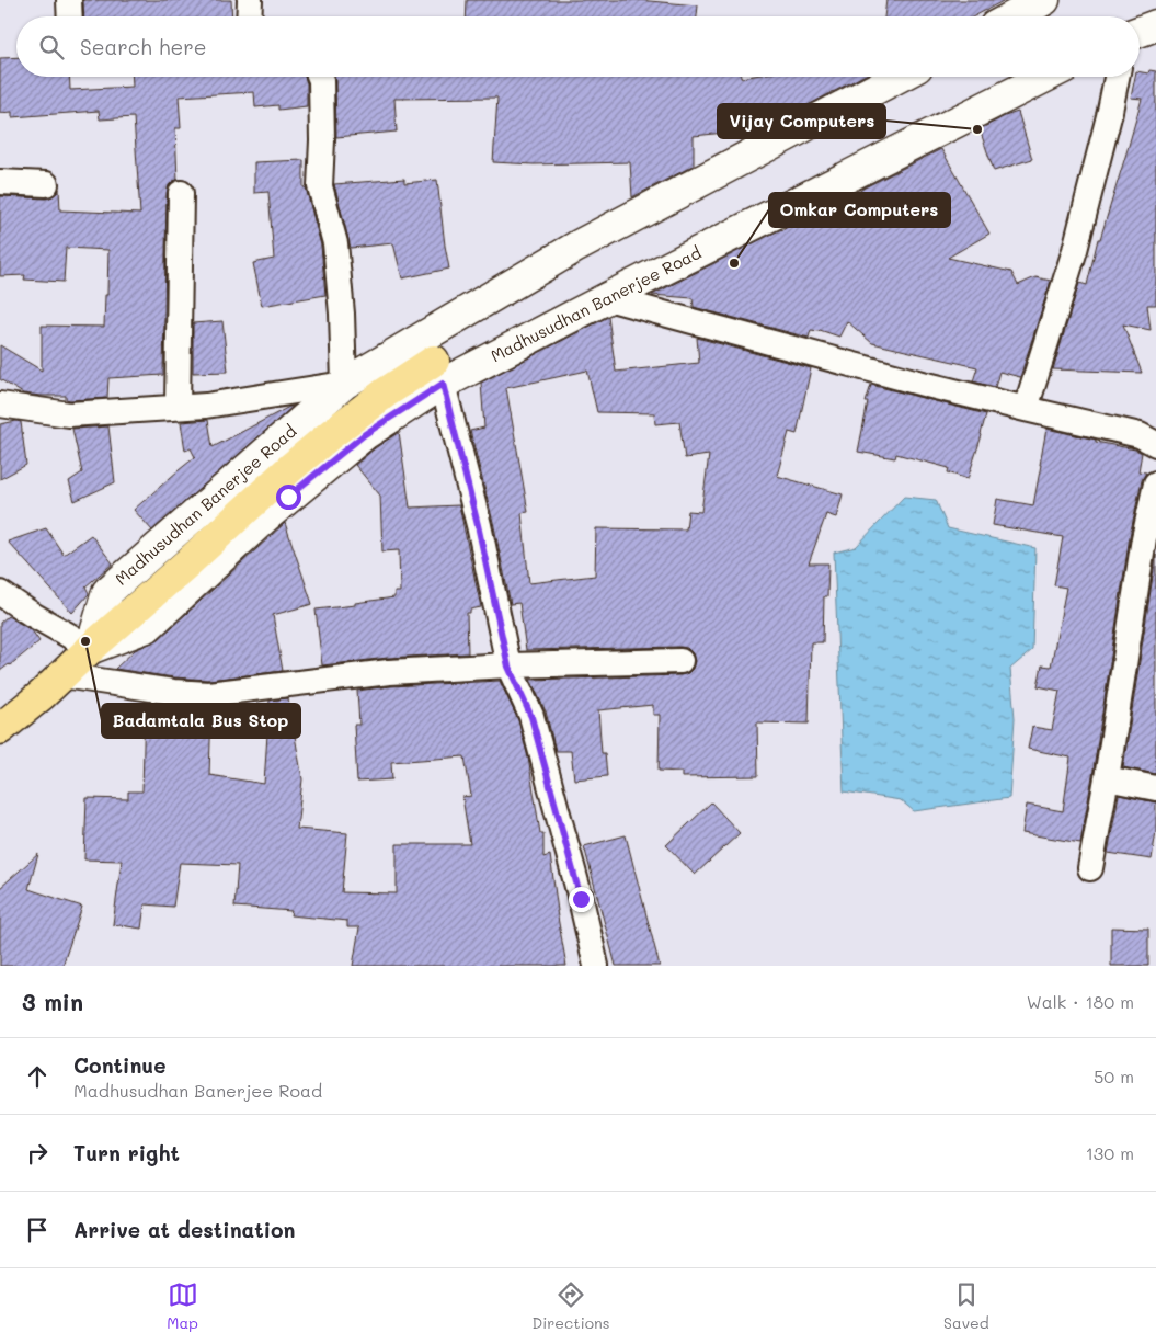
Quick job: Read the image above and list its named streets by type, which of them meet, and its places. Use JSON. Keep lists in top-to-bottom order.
{
  "streets": {
    "street": ["Madhusudhan Banerjee Road"]
  },
  "places": ["Vijay Computers", "Omkar Computers", "Badamtala Bus Stop"],
  "page": {
    "search": "Search here",
    "heading": ["3 min", "Walk · 180 m"],
    "list": [
      ["Continue", "Madhusudhan Banerjee Road", "50 m"],
      ["Turn right", "130 m"],
      "Arrive at destination"
    ],
    "nav": ["Map", "Directions", "Saved"]
  }
}
